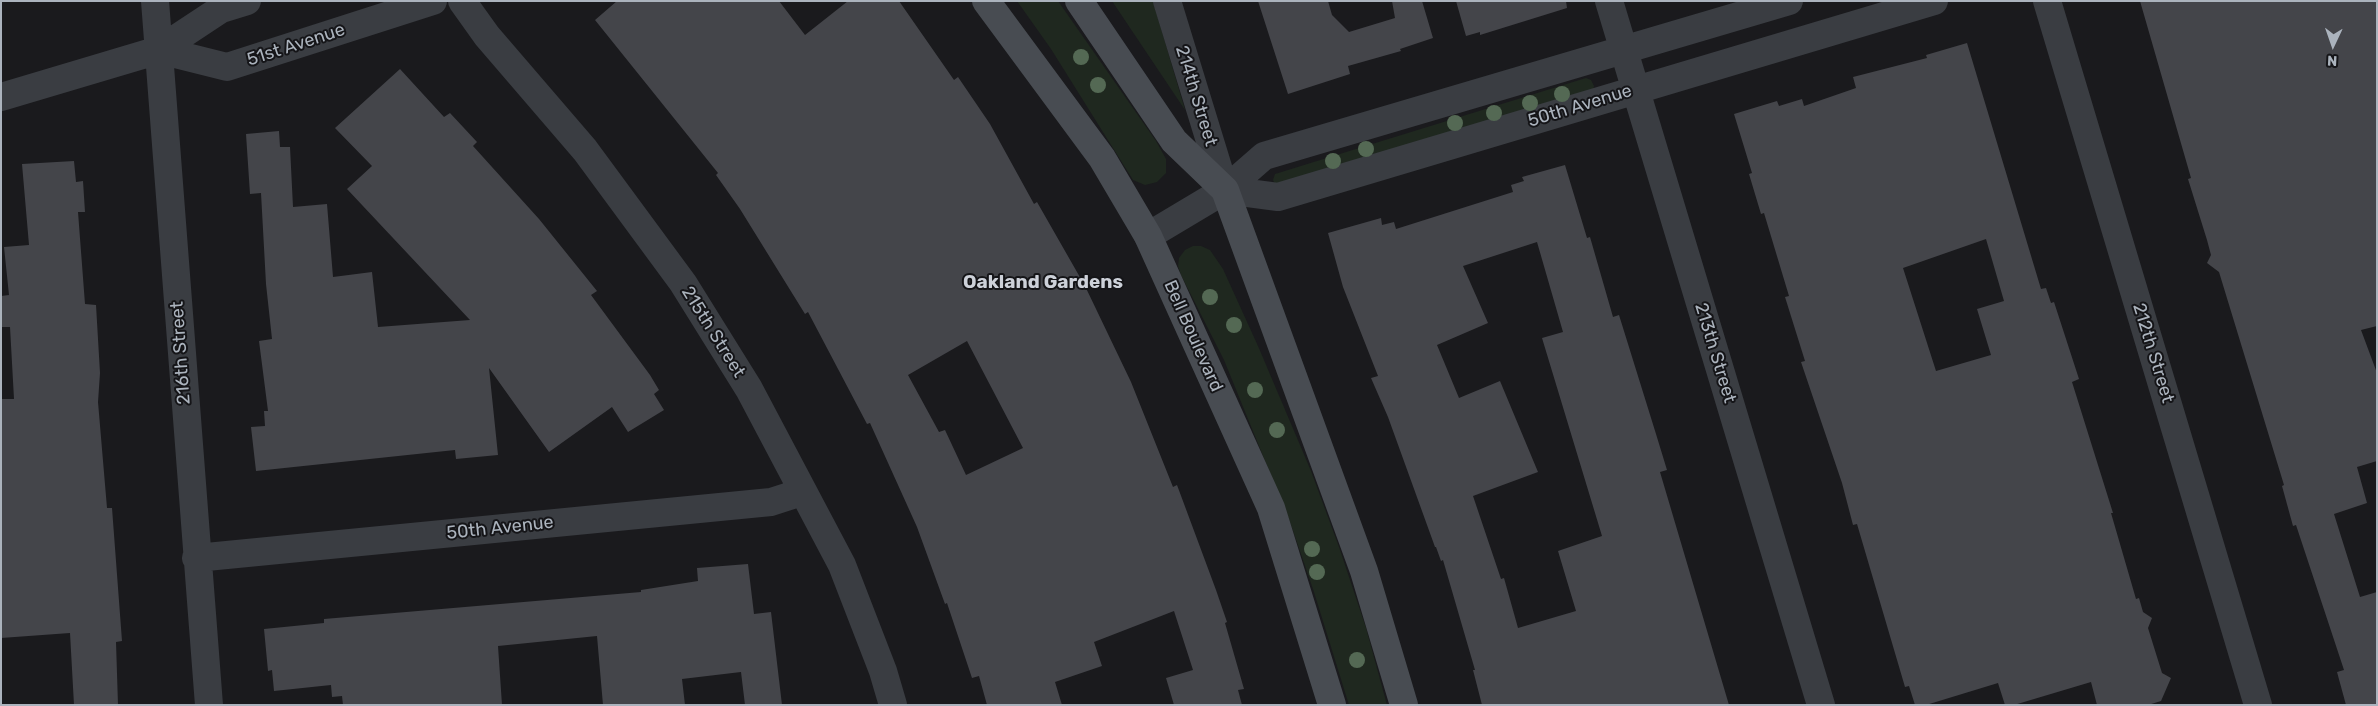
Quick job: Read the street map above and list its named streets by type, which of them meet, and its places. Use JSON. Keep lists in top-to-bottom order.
{
  "streets": {
    "street": [
      "51st Avenue",
      "214th Street",
      "50th Avenue",
      "215th Street",
      "Bell Boulevard",
      "216th Street",
      "213th Street",
      "212th Street"
    ]
  },
  "crossings": [
    ["51st Avenue", "216th Street"],
    ["214th Street", "50th Avenue"],
    ["50th Avenue", "215th Street"],
    ["50th Avenue", "216th Street"],
    ["50th Avenue", "213th Street"]
  ],
  "districts": ["Oakland Gardens"],
  "north": "bottom"
}
